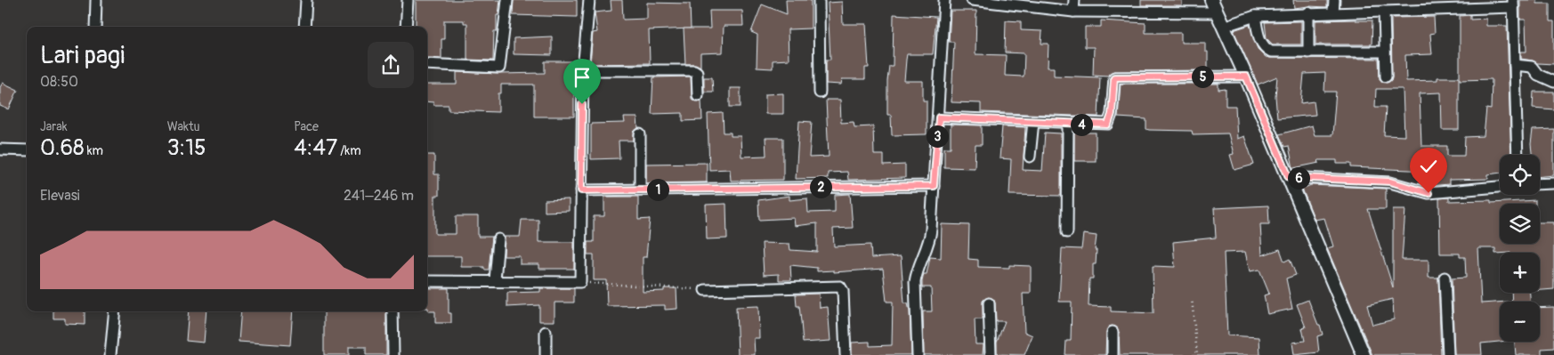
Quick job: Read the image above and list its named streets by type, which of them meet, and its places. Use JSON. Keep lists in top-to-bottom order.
{
  "page": {
    "heading": ["Lari pagi", "08:50"],
    "pins": [
      "5",
      "4",
      "3",
      "6",
      "2",
      "1"
    ],
    "stats": [
      ["Jarak", "0.68 km"],
      ["Waktu", "3:15"],
      ["Pace", "4:47 /km"]
    ],
    "map_buttons": ["+", "−"],
    "chart": ["Elevasi", "241–246 m"]
  }
}
